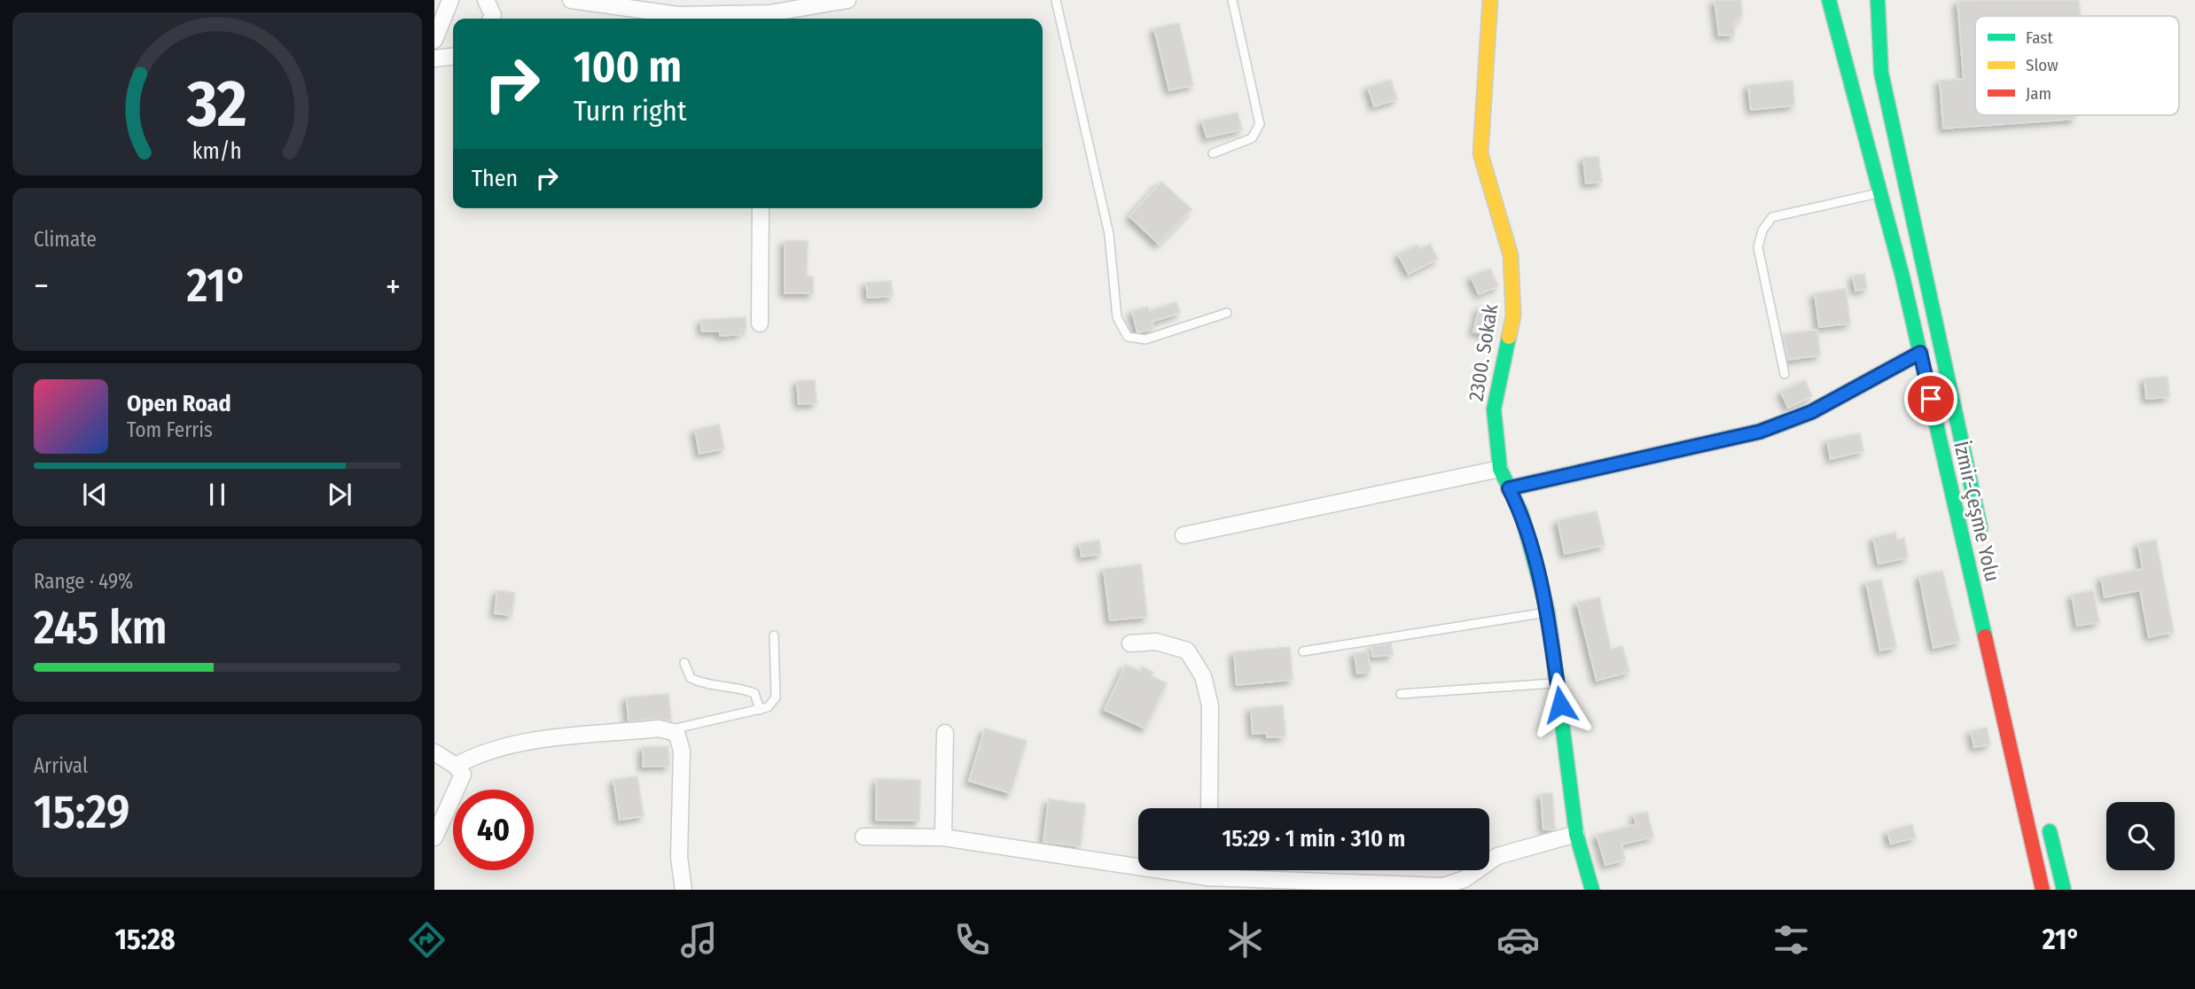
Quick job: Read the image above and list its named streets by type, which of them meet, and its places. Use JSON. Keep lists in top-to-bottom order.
{
  "streets": {
    "main road": ["2300. Sokak", "İzmir-Çeşme Yolu"]
  },
  "legend": ["Fast", "Slow", "Jam"],
  "page": {
    "turn": ["100 m", "Turn right"],
    "then": "Then",
    "tile": [
      "Climate",
      ["Range · 49%", "245 km"],
      ["Arrival", "15:29"]
    ],
    "heat": ["−", "21°", "+"],
    "song": ["Open Road", "Tom Ferris"],
    "limit": "40",
    "trip": "15:29 · 1 min · 310 m",
    "tabs": ["15:28", "21°"],
    "gauge": ["32", "km/h"]
  }
}
